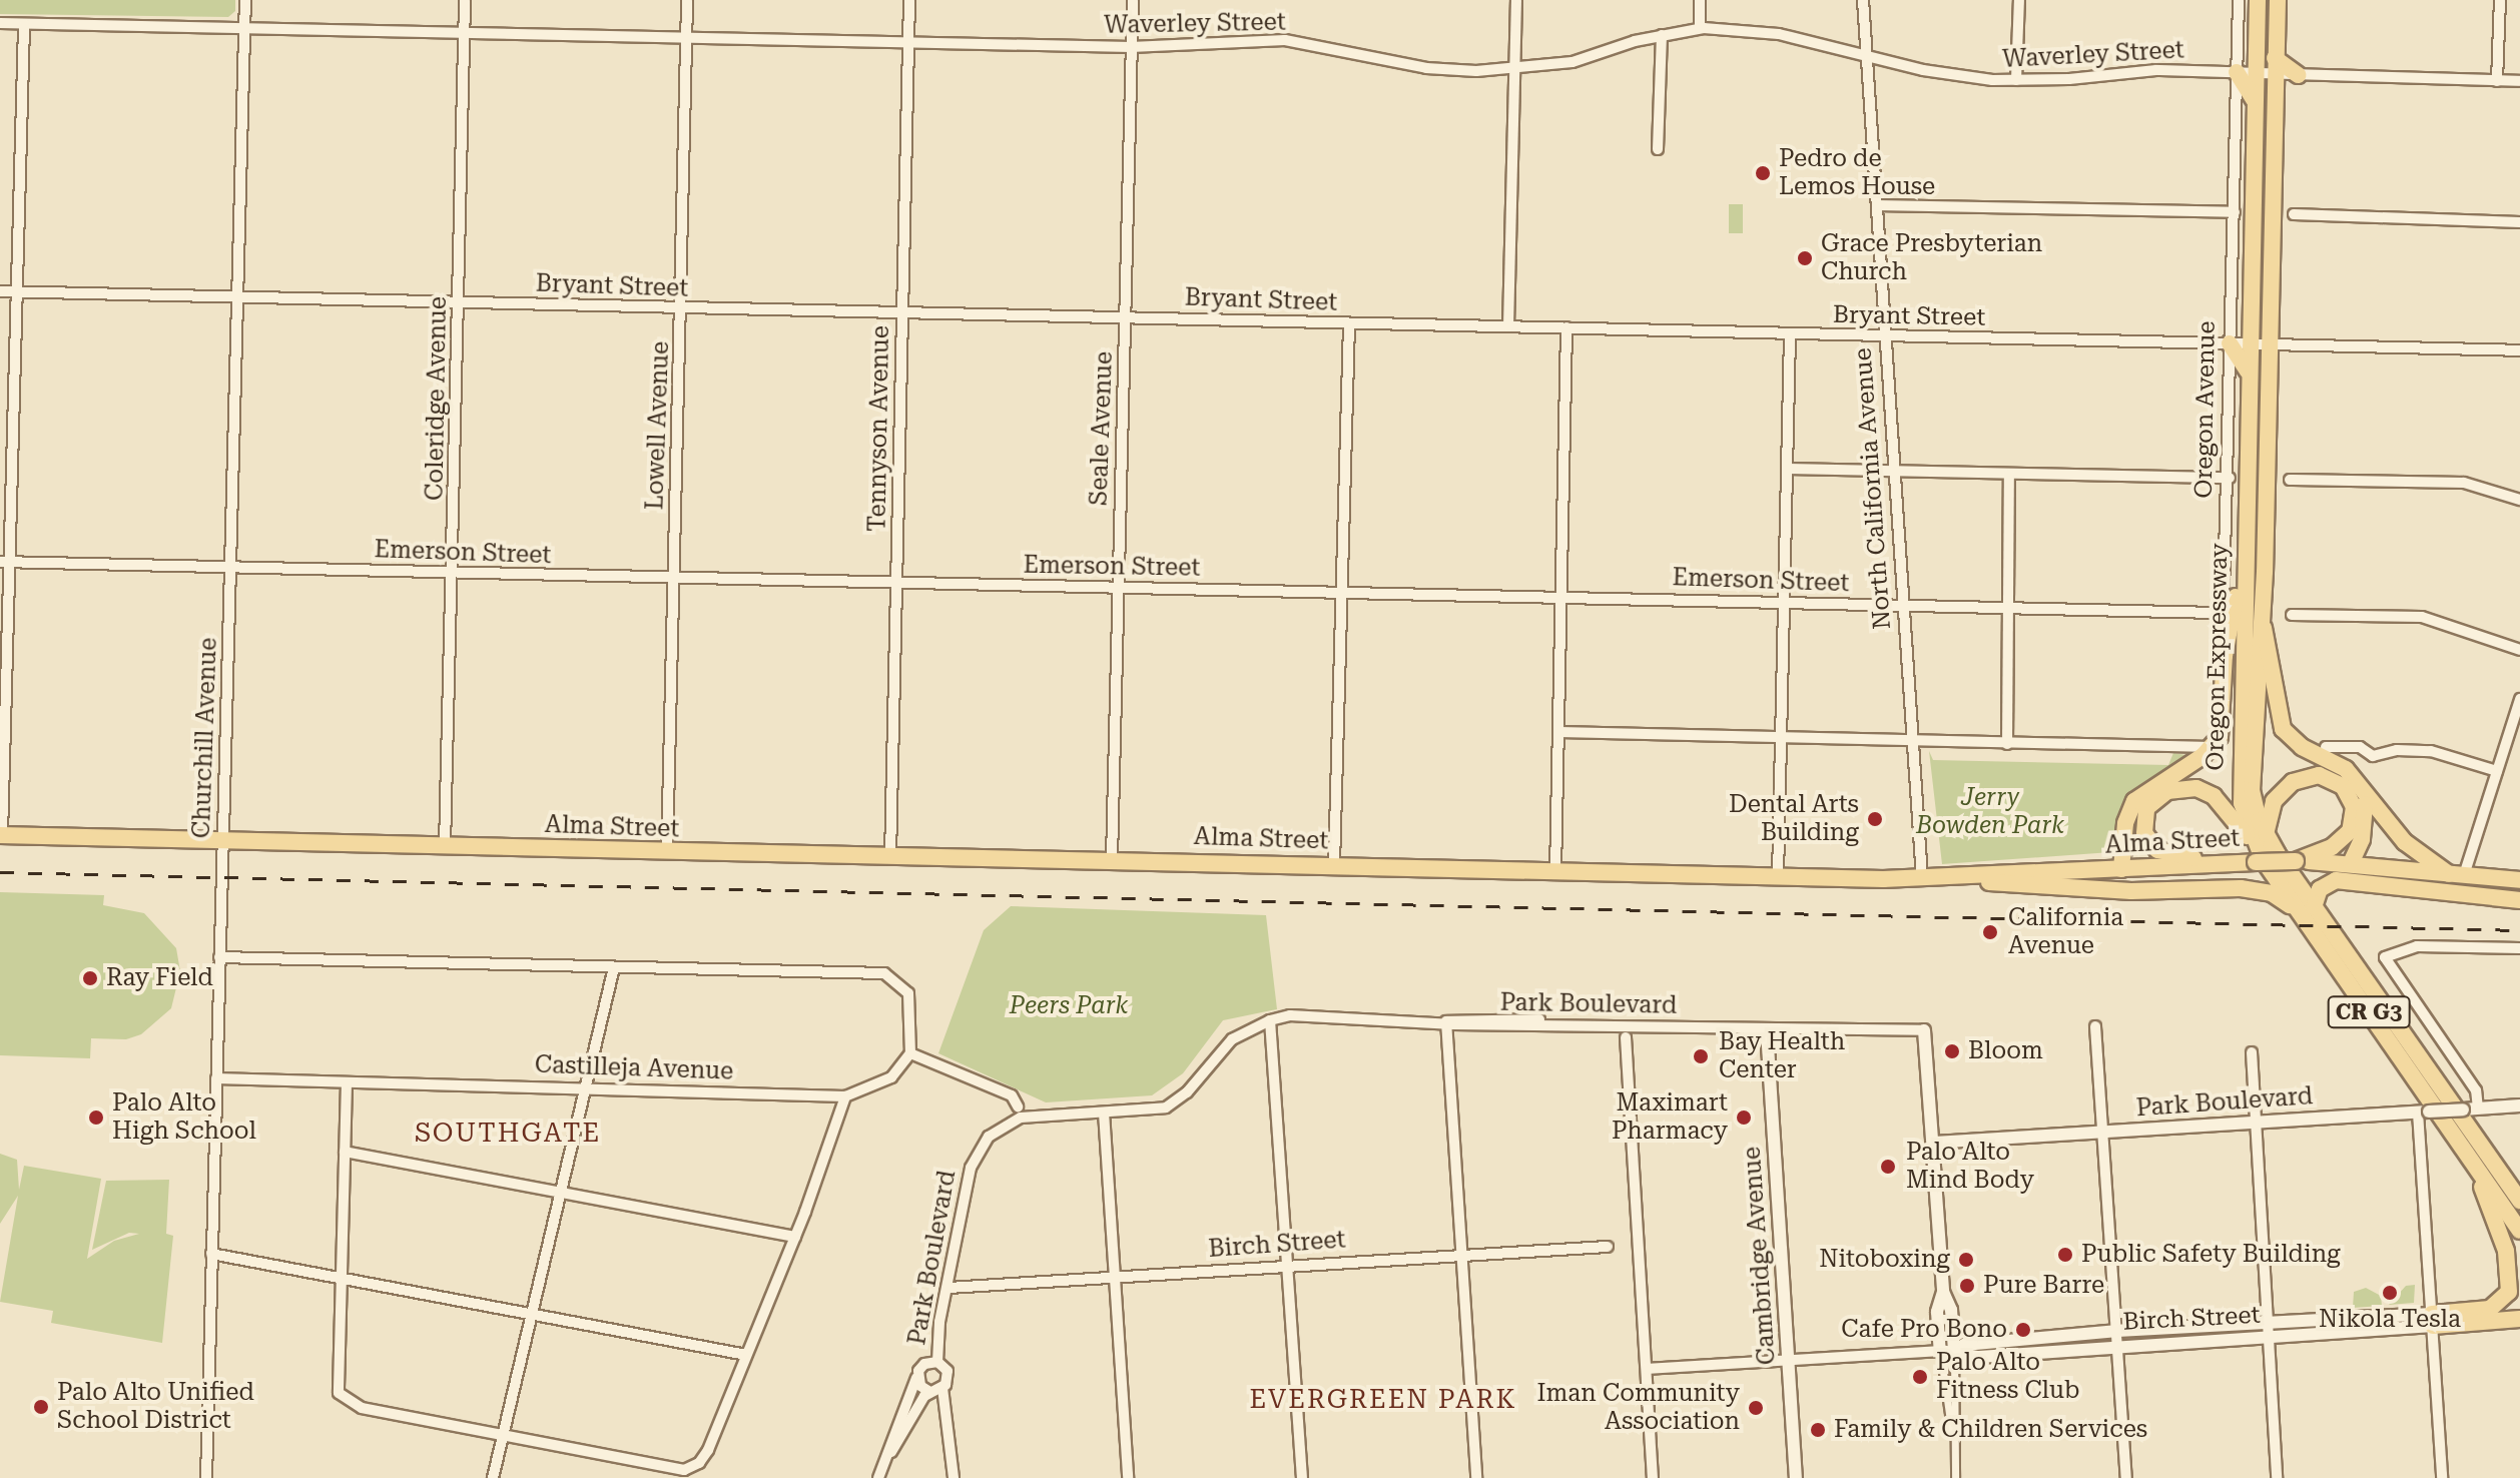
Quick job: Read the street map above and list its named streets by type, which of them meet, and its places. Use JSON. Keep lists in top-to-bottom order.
{
  "streets": {
    "main road": [
      "Oregon Avenue",
      "Oregon Expressway",
      "Alma Street",
      "CR G3"
    ],
    "street": [
      "Waverley Street",
      "Bryant Street",
      "Coleridge Avenue",
      "Lowell Avenue",
      "Tennyson Avenue",
      "Seale Avenue",
      "North California Avenue",
      "Emerson Street",
      "Churchill Avenue",
      "Park Boulevard",
      "Castilleja Avenue",
      "Birch Street",
      "Cambridge Avenue"
    ]
  },
  "crossings": [
    ["Waverley Street", "Coleridge Avenue"],
    ["Waverley Street", "Oregon Avenue"],
    ["Waverley Street", "Lowell Avenue"],
    ["Waverley Street", "Tennyson Avenue"],
    ["Waverley Street", "Seale Avenue"],
    ["Waverley Street", "North California Avenue"],
    ["Waverley Street", "Oregon Expressway"],
    ["Waverley Street", "Churchill Avenue"],
    ["Bryant Street", "Coleridge Avenue"],
    ["Bryant Street", "Oregon Avenue"],
    ["Bryant Street", "Lowell Avenue"],
    ["Bryant Street", "Tennyson Avenue"],
    ["Bryant Street", "Seale Avenue"],
    ["Bryant Street", "North California Avenue"],
    ["Bryant Street", "Oregon Expressway"],
    ["Bryant Street", "Churchill Avenue"],
    ["Coleridge Avenue", "Emerson Street"],
    ["Coleridge Avenue", "Alma Street"],
    ["Oregon Avenue", "Emerson Street"],
    ["Lowell Avenue", "Emerson Street"],
    ["Lowell Avenue", "Alma Street"],
    ["Tennyson Avenue", "Emerson Street"],
    ["Tennyson Avenue", "Alma Street"],
    ["Seale Avenue", "Emerson Street"],
    ["Seale Avenue", "Alma Street"],
    ["North California Avenue", "Emerson Street"],
    ["North California Avenue", "Alma Street"],
    ["Emerson Street", "Churchill Avenue"],
    ["Oregon Expressway", "Alma Street"],
    ["Churchill Avenue", "Alma Street"],
    ["Churchill Avenue", "Castilleja Avenue"],
    ["Park Boulevard", "Birch Street"],
    ["Park Boulevard", "Cambridge Avenue"],
    ["Birch Street", "Cambridge Avenue"]
  ],
  "districts": ["SOUTHGATE", "EVERGREEN PARK"],
  "parks": ["Jerry Bowden Park", "Peers Park"],
  "places": [
    "Pedro de Lemos House",
    "Grace Presbyterian Church",
    "Dental Arts Building",
    "California Avenue",
    "Ray Field",
    "Bloom",
    "Bay Health Center",
    "Palo Alto High School",
    "Maximart Pharmacy",
    "Palo Alto Mind Body",
    "Public Safety Building",
    "Nitoboxing",
    "Pure Barre",
    "Nikola Tesla",
    "Cafe Pro Bono",
    "Palo Alto Fitness Club",
    "Palo Alto Unified School District",
    "Iman Community Association",
    "Family & Children Services"
  ]
}
